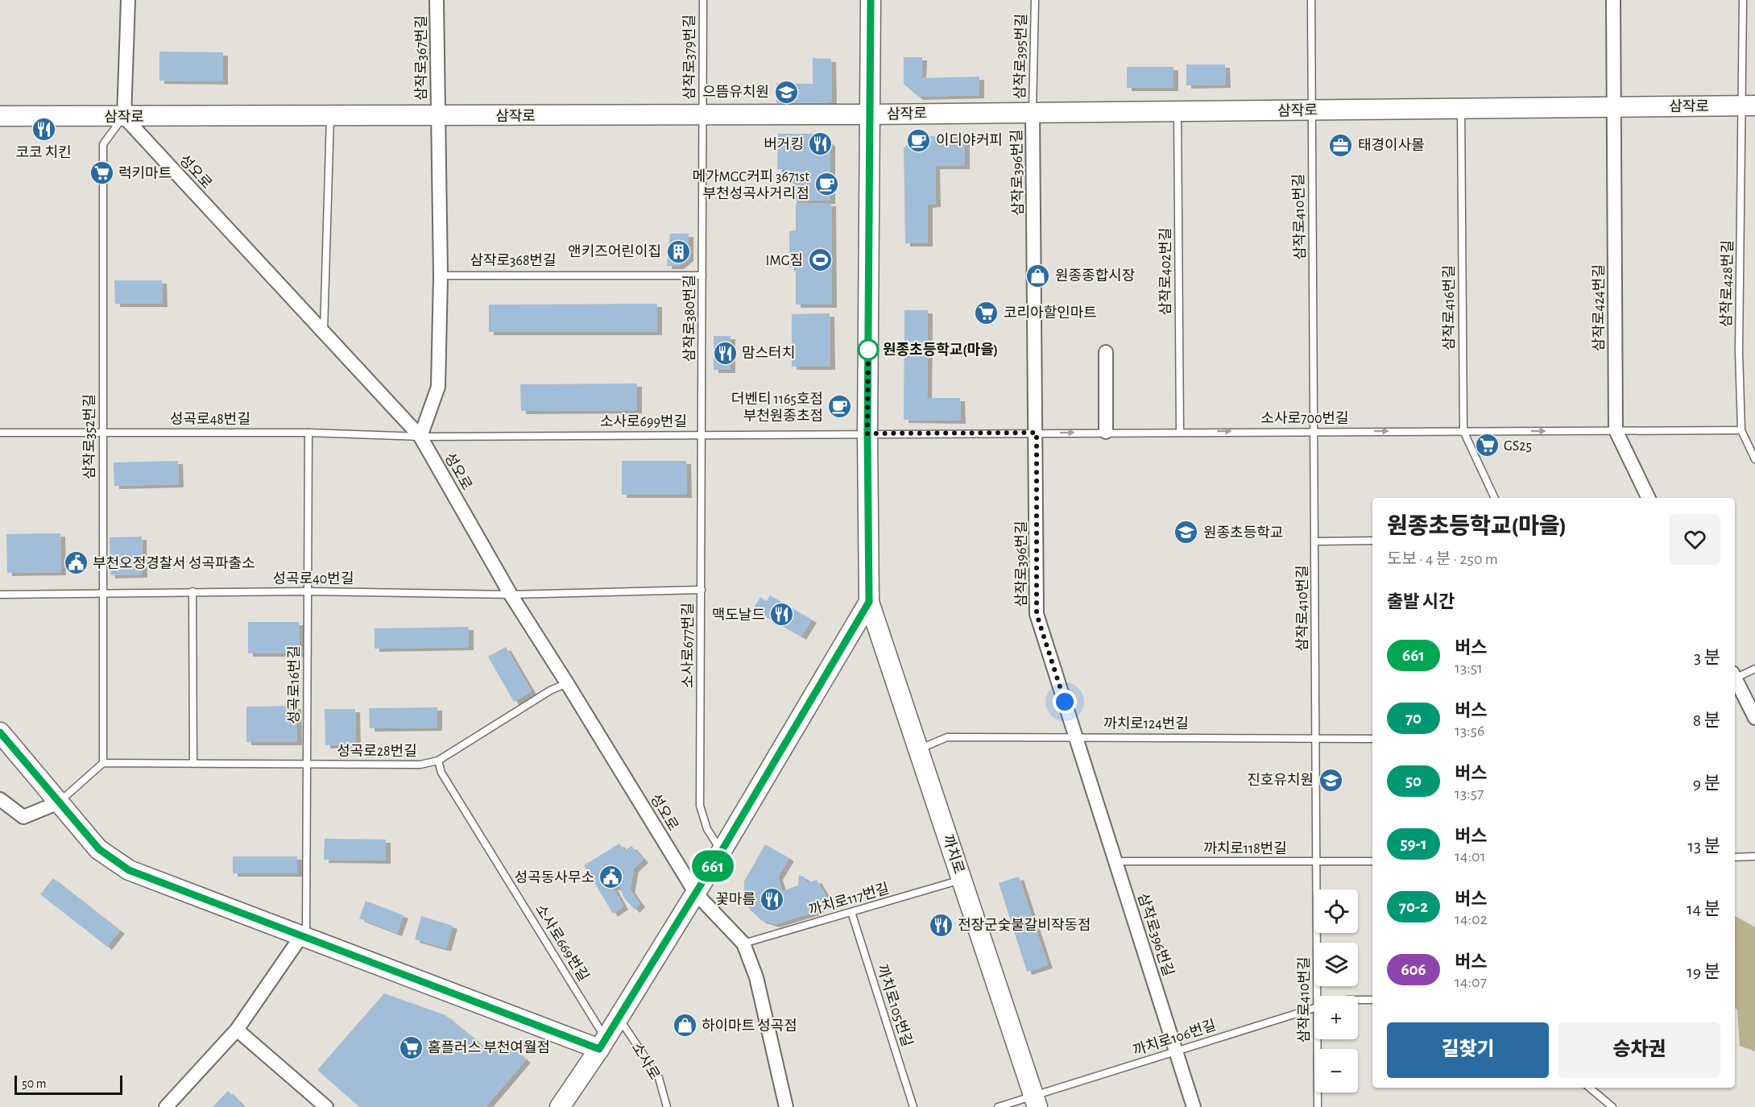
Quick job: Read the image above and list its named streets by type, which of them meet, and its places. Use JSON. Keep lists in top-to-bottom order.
{
  "streets": {
    "street": [
      "삼작로367번길",
      "삼작로",
      "성오로",
      "삼작로396번길",
      "삼작로424번길",
      "까치로"
    ],
    "lane": [
      "삼작로395번길",
      "삼작로379번길",
      "삼작로410번길",
      "삼작로368번길",
      "삼작로402번길",
      "삼작로428번길",
      "삼작로416번길",
      "삼작로380번길",
      "소사로700번길",
      "성곡로48번길",
      "소사로699번길",
      "삼작로352번길",
      "성곡로40번길",
      "소사로677번길",
      "성곡로16번길",
      "까치로124번길",
      "성곡로28번길",
      "까치로118번길",
      "까치로117번길",
      "소사로669번길",
      "까치로105번길",
      "까치로106번길",
      "소사로"
    ]
  },
  "crossings": [
    ["삼작로395번길", "삼작로"],
    ["삼작로395번길", "삼작로396번길"],
    ["삼작로379번길", "삼작로"],
    ["삼작로379번길", "삼작로380번길"],
    ["삼작로367번길", "삼작로"],
    ["삼작로", "성오로"],
    ["삼작로", "삼작로396번길"],
    ["삼작로", "삼작로410번길"],
    ["삼작로", "삼작로402번길"],
    ["삼작로", "삼작로428번길"],
    ["삼작로", "삼작로416번길"],
    ["삼작로", "삼작로424번길"],
    ["삼작로", "삼작로380번길"],
    ["삼작로", "삼작로352번길"],
    ["성오로", "성곡로48번길"],
    ["성오로", "소사로699번길"],
    ["성오로", "삼작로352번길"],
    ["성오로", "성곡로40번길"],
    ["성오로", "성곡로28번길"],
    ["성오로", "까치로117번길"],
    ["삼작로396번길", "소사로700번길"],
    ["삼작로396번길", "까치로124번길"],
    ["삼작로396번길", "까치로118번길"],
    ["삼작로396번길", "까치로106번길"],
    ["삼작로410번길", "소사로700번길"],
    ["삼작로410번길", "까치로124번길"],
    ["삼작로410번길", "까치로118번길"],
    ["삼작로368번길", "삼작로380번길"],
    ["삼작로402번길", "소사로700번길"],
    ["삼작로428번길", "소사로700번길"],
    ["삼작로416번길", "소사로700번길"],
    ["삼작로424번길", "소사로700번길"],
    ["삼작로380번길", "소사로699번길"],
    ["삼작로380번길", "소사로677번길"],
    ["소사로700번길", "소사로699번길"],
    ["성곡로48번길", "소사로699번길"],
    ["성곡로48번길", "삼작로352번길"],
    ["성곡로48번길", "성곡로16번길"],
    ["소사로699번길", "소사로677번길"],
    ["삼작로352번길", "성곡로40번길"],
    ["삼작로352번길", "성곡로28번길"],
    ["성곡로40번길", "성곡로16번길"],
    ["성곡로16번길", "성곡로28번길"],
    ["까치로124번길", "까치로"],
    ["성곡로28번길", "소사로669번길"],
    ["까치로", "까치로117번길"],
    ["까치로", "까치로106번길"],
    ["까치로117번길", "까치로105번길"]
  ],
  "one_way": ["소사로700번길"],
  "places": {
    "school or university": ["으뜸유치원", "원종초등학교", "진호유치원"],
    "restaurant": [
      "코코 치킨",
      "버거킹",
      "맘스터치",
      "맥도날드",
      "꽃마름",
      "전장군숯불갈비작동점"
    ],
    "cafe": ["이디야커피", "메가MGC커피 3671st 부천성곡사거리점", "더벤티 1165호점 부천원종초점"],
    "office": ["태경이사몰"],
    "supermarket": [
      "럭키마트",
      "코리아할인마트",
      "GS25",
      "홈플러스 부천여월점"
    ],
    "building": ["앤키즈어린이집"],
    "sports": ["IMG짐"],
    "shop": ["원종종합시장", "하이마트 성곡점"],
    "other": ["원종초등학교(마을)"],
    "public building": ["부천오정경찰서 성곡파출소", "성곡동사무소"]
  },
  "lines": ["bus line 661"],
  "scale_bar": "50 m",
  "page": {
    "on_map": "661",
    "heading": [
      ["원종초등학교(마을)", "도보 · 4 분 · 250 m"],
      "출발 시간"
    ],
    "list": [
      {
        "mark": "661",
        "name": "버스",
        "note": "13:51",
        "value": "3 분"
      },
      {
        "mark": "70",
        "name": "버스",
        "note": "13:56",
        "value": "8 분"
      },
      {
        "mark": "50",
        "name": "버스",
        "note": "13:57",
        "value": "9 분"
      },
      {
        "mark": "59-1",
        "name": "버스",
        "note": "14:01",
        "value": "13 분"
      },
      {
        "mark": "70-2",
        "name": "버스",
        "note": "14:02",
        "value": "14 분"
      },
      {
        "mark": "606",
        "name": "버스",
        "note": "14:07",
        "value": "19 분"
      }
    ],
    "map_buttons": ["+", "−"],
    "buttons": ["길찾기", "승차권"],
    "scale": "50 m"
  }
}
